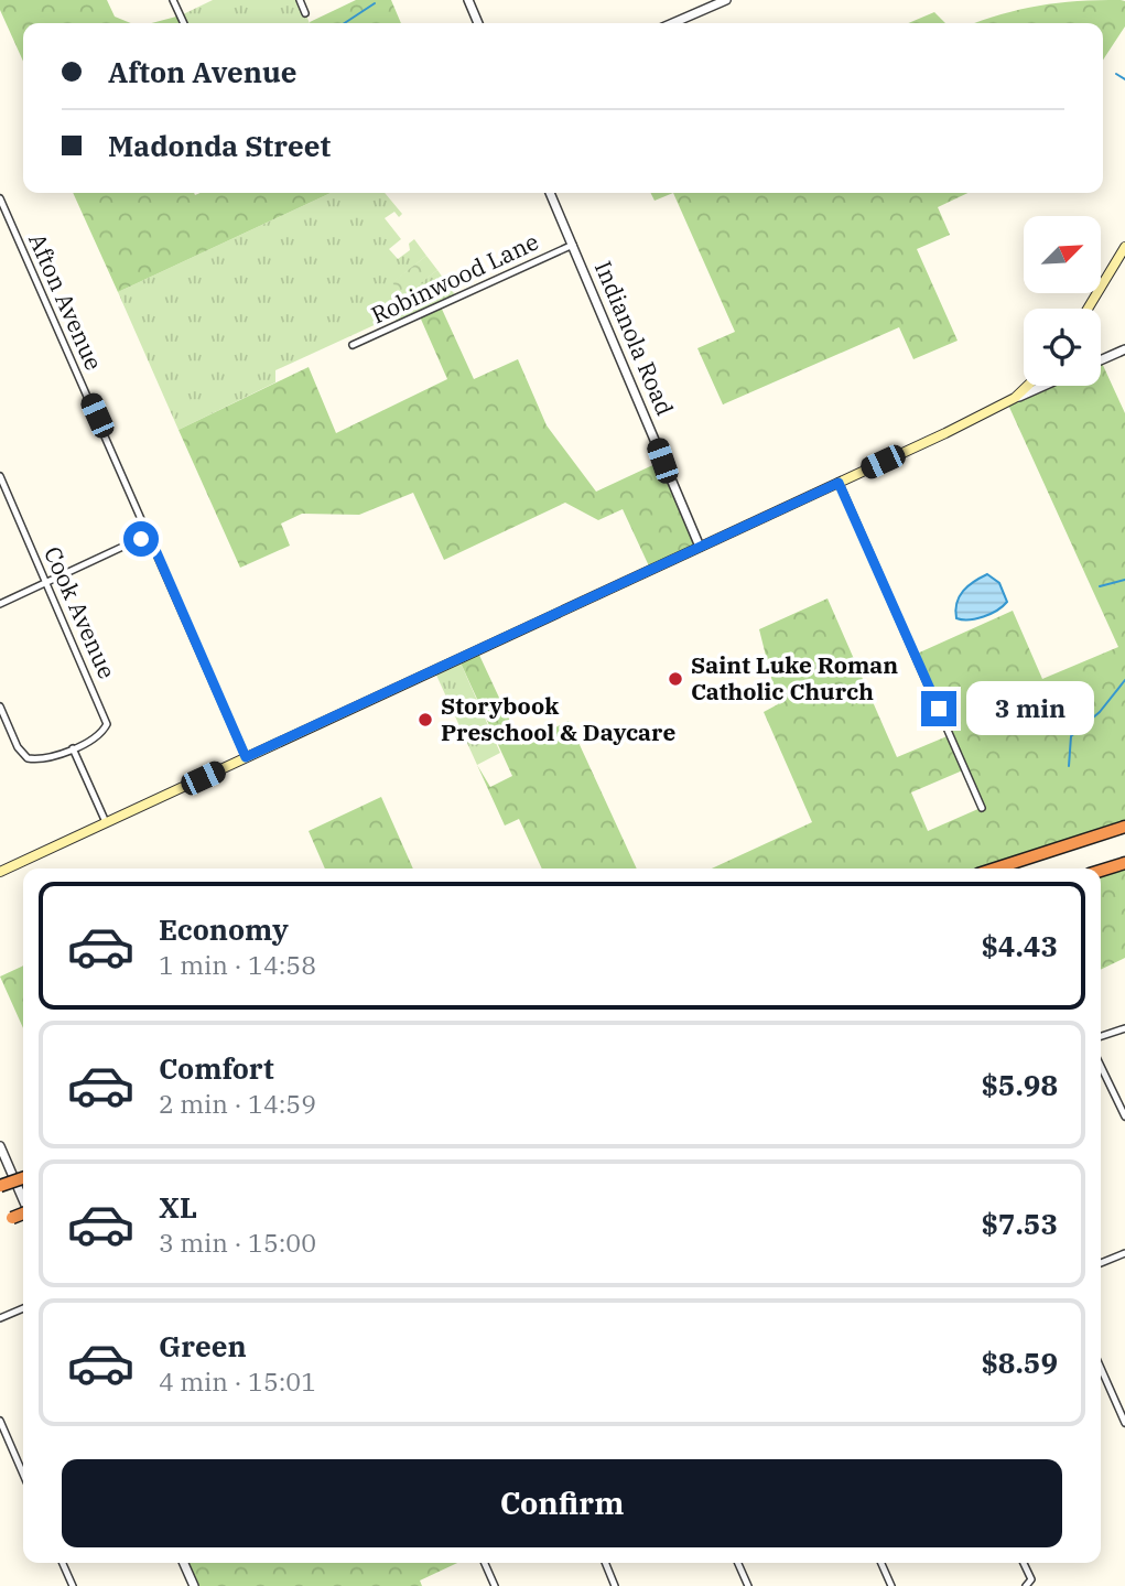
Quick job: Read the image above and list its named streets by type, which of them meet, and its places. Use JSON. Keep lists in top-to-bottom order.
{
  "streets": {
    "street": [
      "Robinwood Lane",
      "Afton Avenue",
      "Indianola Road",
      "Cook Avenue"
    ]
  },
  "crossings": [
    ["Robinwood Lane", "Indianola Road"]
  ],
  "places": ["Saint Luke Roman Catholic Church", "Storybook Preschool & Daycare"],
  "north": "top right",
  "page": {
    "banner": ["Afton Avenue", "Madonda Street"],
    "bubble": "3 min",
    "list": [
      {
        "name": "Economy",
        "note": "1 min · 14:58",
        "value": "$4.43"
      },
      {
        "name": "Comfort",
        "note": "2 min · 14:59",
        "value": "$5.98"
      },
      {
        "name": "XL",
        "note": "3 min · 15:00",
        "value": "$7.53"
      },
      {
        "name": "Green",
        "note": "4 min · 15:01",
        "value": "$8.59"
      }
    ],
    "buttons": "Confirm"
  }
}
